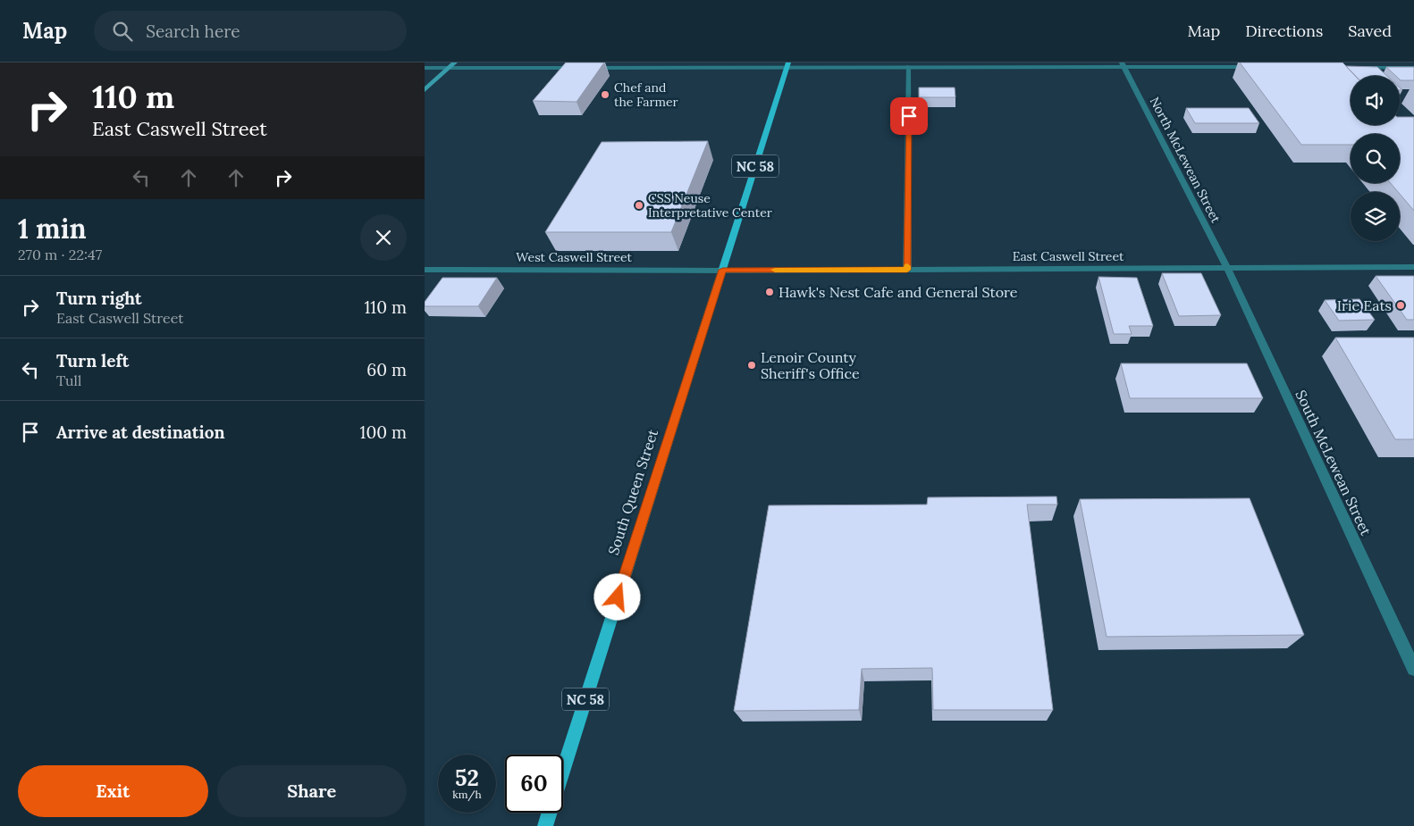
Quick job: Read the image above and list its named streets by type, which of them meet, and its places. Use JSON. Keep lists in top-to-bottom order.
{
  "streets": {
    "main road": ["NC 58", "South Queen Street"],
    "street": [
      "North McLewean Street",
      "East Caswell Street",
      "West Caswell Street",
      "South McLewean Street"
    ]
  },
  "crossings": [
    ["North McLewean Street", "East Caswell Street"],
    ["North McLewean Street", "South McLewean Street"],
    ["NC 58", "East Caswell Street"],
    ["NC 58", "West Caswell Street"],
    ["NC 58", "South Queen Street"],
    ["East Caswell Street", "West Caswell Street"],
    ["East Caswell Street", "South McLewean Street"],
    ["East Caswell Street", "South Queen Street"],
    ["West Caswell Street", "South Queen Street"]
  ],
  "places": [
    "Chef and the Farmer",
    "CSS Neuse Interpretative Center",
    "Hawk's Nest Cafe and General Store",
    "Irie Eats",
    "Lenoir County Sheriff's Office"
  ],
  "page": {
    "header": "Map",
    "search": "Search here",
    "nav": ["Map", "Directions", "Saved"],
    "turn": ["110 m", "East Caswell Street"],
    "heading": ["1 min", "270 m · 22:47"],
    "list": [
      {
        "name": "Turn right",
        "note": "East Caswell Street",
        "value": "110 m"
      },
      {
        "name": "Turn left",
        "note": "Tull",
        "value": "60 m"
      },
      {
        "name": "Arrive at destination",
        "value": "100 m"
      }
    ],
    "speed": "52 km/h",
    "limit": "60",
    "buttons": ["Exit", "Share"]
  }
}
